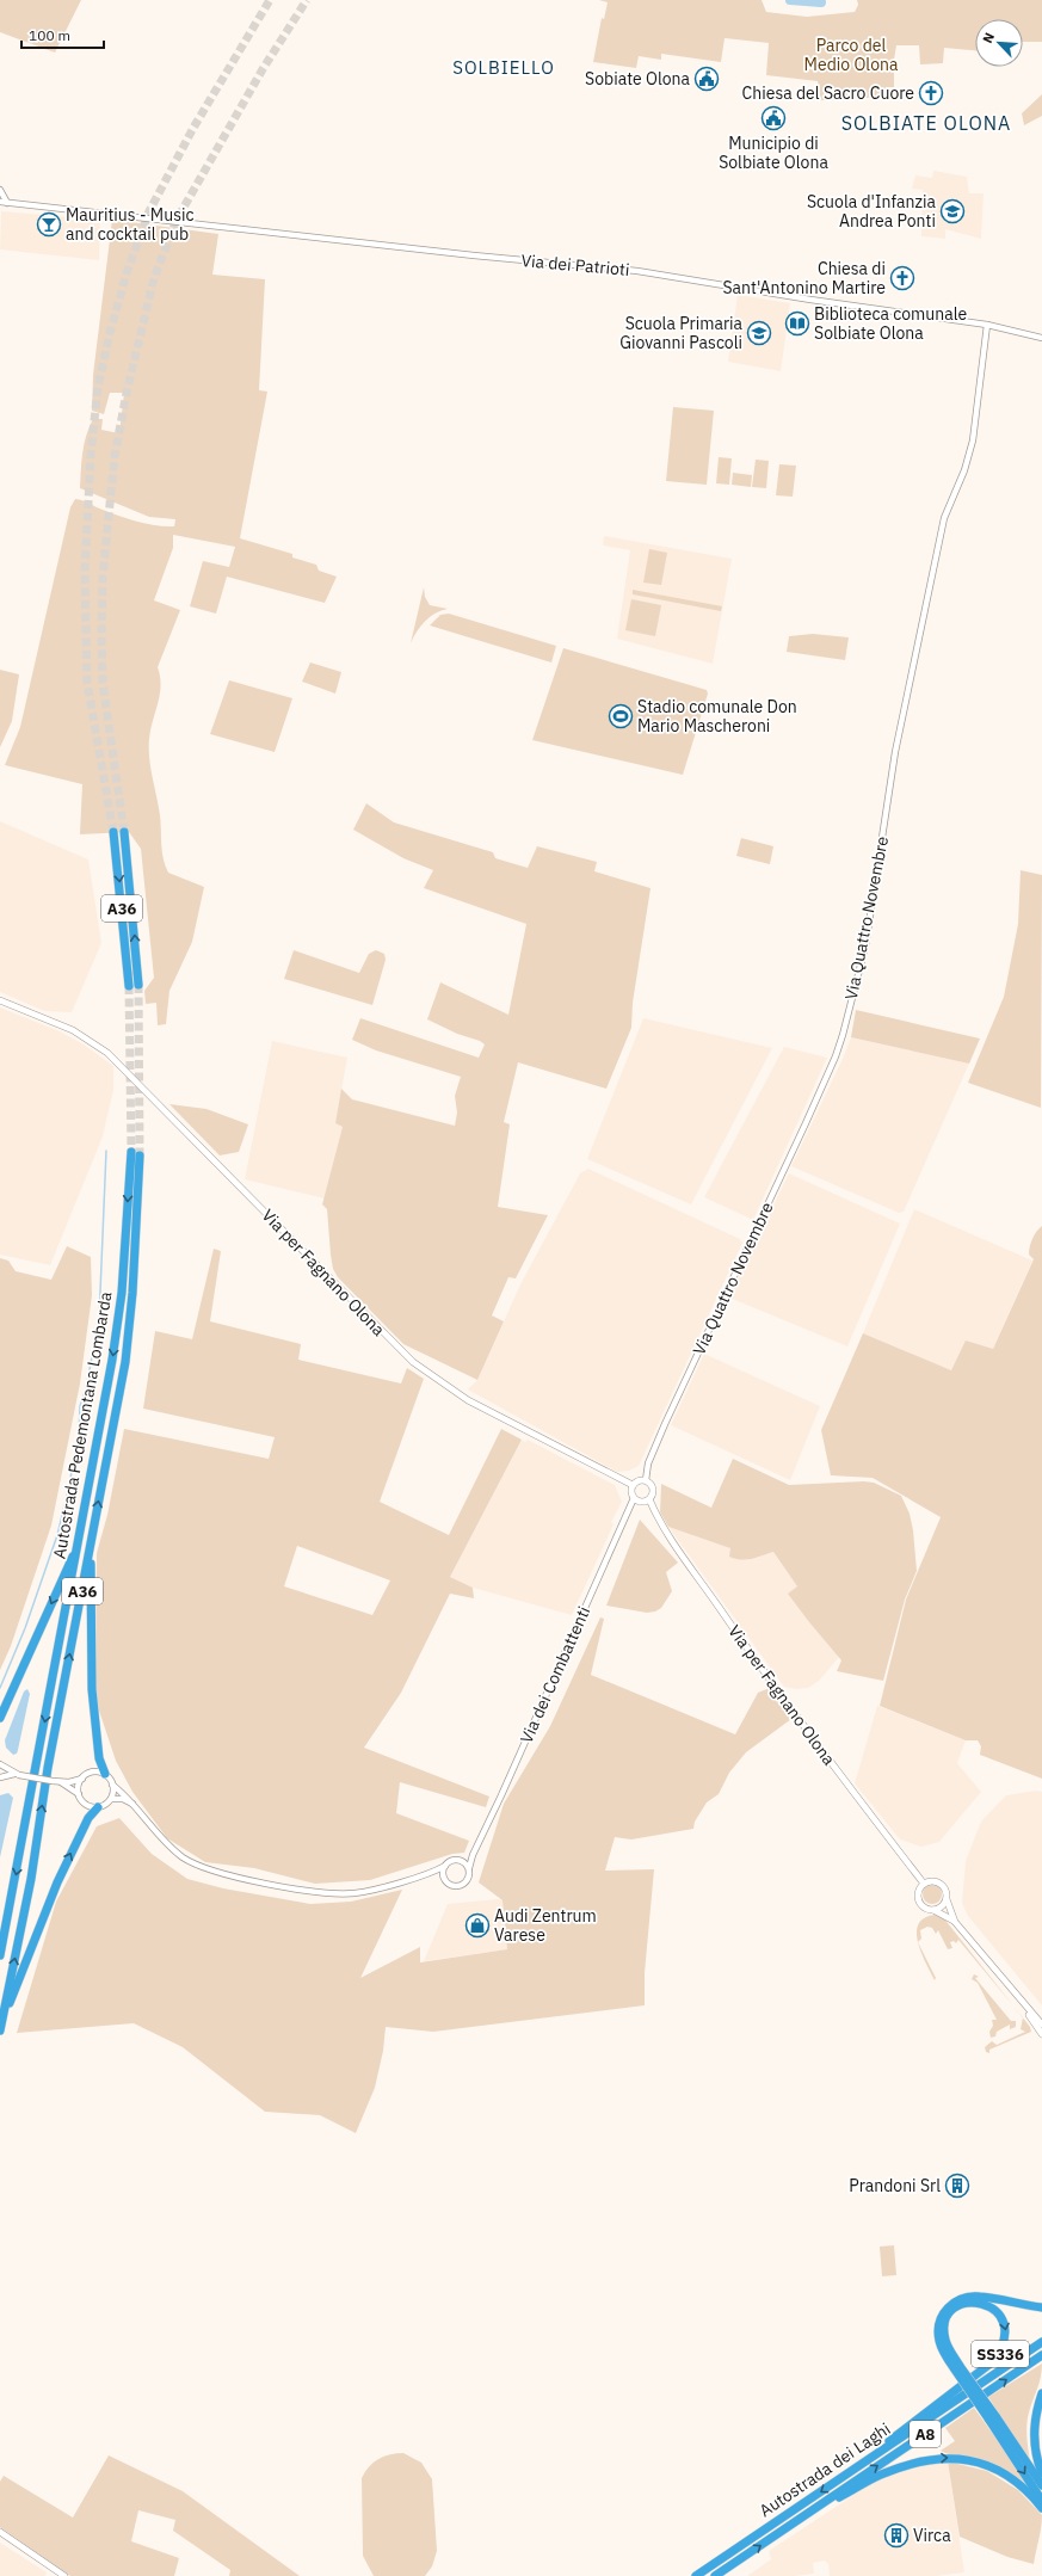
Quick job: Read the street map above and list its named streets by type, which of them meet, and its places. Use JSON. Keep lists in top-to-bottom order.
{
  "streets": {
    "highway": [
      "A36",
      "Autostrada Pedemontana Lombarda",
      "SS336",
      "A8",
      "Autostrada dei Laghi"
    ],
    "main road": ["Via per Fagnano Olona"],
    "street": ["Via dei Patrioti", "Via Quattro Novembre", "Via dei Combattenti"]
  },
  "crossings": [
    ["Via dei Patrioti", "Via Quattro Novembre"],
    ["Via Quattro Novembre", "Via per Fagnano Olona"],
    ["Via Quattro Novembre", "Via dei Combattenti"],
    ["Via per Fagnano Olona", "Via dei Combattenti"],
    ["SS336", "Autostrada dei Laghi"]
  ],
  "districts": ["SOLBIELLO", "SOLBIATE OLONA"],
  "parks": ["Parco del Medio Olona"],
  "places": {
    "public building": ["Sobiate Olona", "Municipio di Solbiate Olona"],
    "church": ["Chiesa del Sacro Cuore", "Chiesa di Sant'Antonino Martire"],
    "school or university": ["Scuola d'Infanzia Andrea Ponti", "Scuola Primaria Giovanni Pascoli"],
    "bar": ["Mauritius - Music and cocktail pub"],
    "library": ["Biblioteca comunale Solbiate Olona"],
    "sports": ["Stadio comunale Don Mario Mascheroni"],
    "shop": ["Audi Zentrum Varese"],
    "building": ["Prandoni Srl", "Virca"]
  },
  "scale_bar": "100 m",
  "north": "top left"
}
